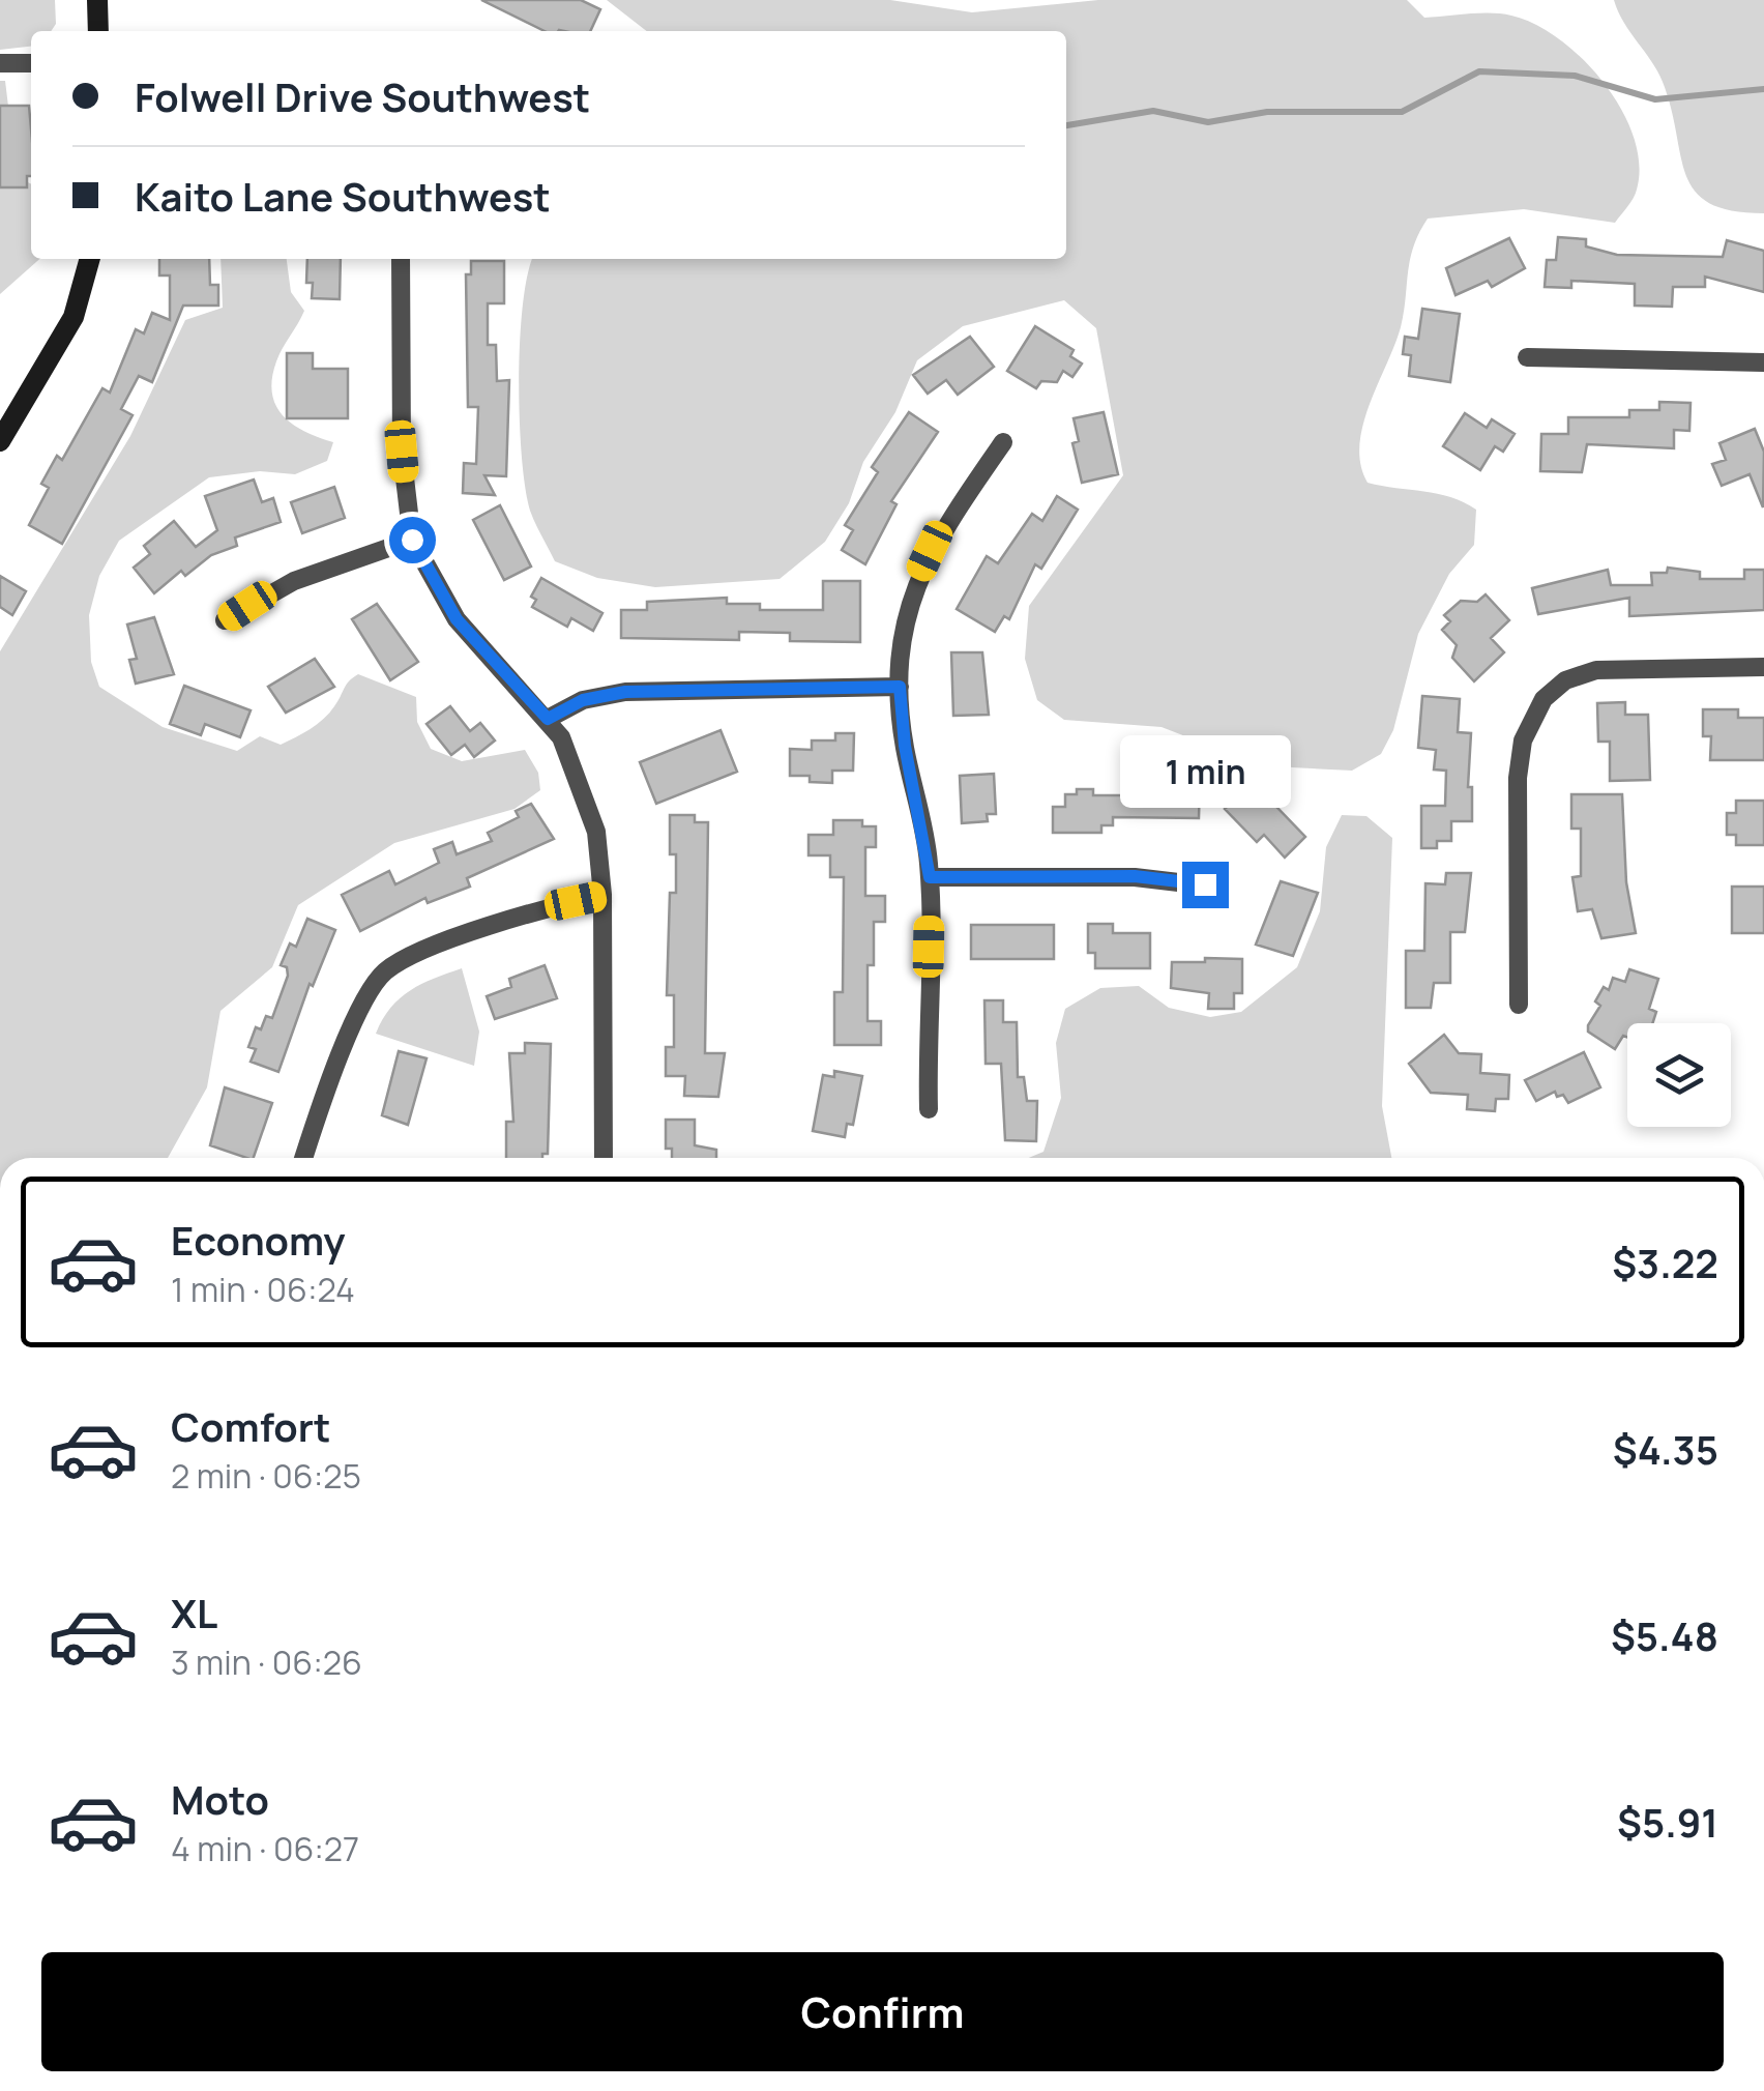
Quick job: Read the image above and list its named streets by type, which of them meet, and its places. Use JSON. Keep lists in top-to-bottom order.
{
  "page": {
    "banner": ["Folwell Drive Southwest", "Kaito Lane Southwest"],
    "bubble": "1 min",
    "list": [
      {
        "name": "Economy",
        "note": "1 min · 06:24",
        "value": "$3.22"
      },
      {
        "name": "Comfort",
        "note": "2 min · 06:25",
        "value": "$4.35"
      },
      {
        "name": "XL",
        "note": "3 min · 06:26",
        "value": "$5.48"
      },
      {
        "name": "Moto",
        "note": "4 min · 06:27",
        "value": "$5.91"
      }
    ],
    "buttons": "Confirm"
  }
}
